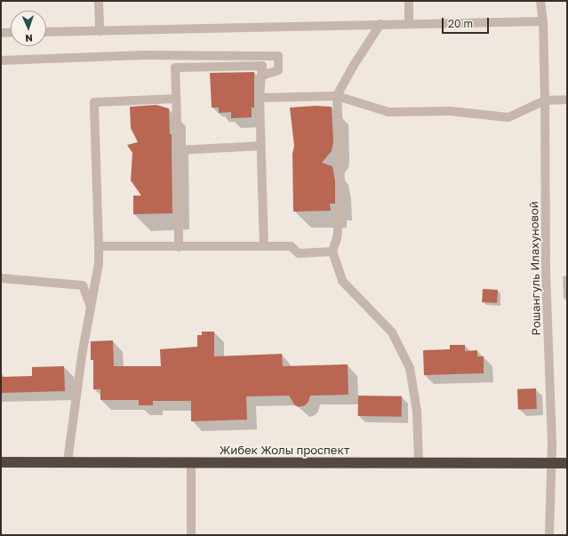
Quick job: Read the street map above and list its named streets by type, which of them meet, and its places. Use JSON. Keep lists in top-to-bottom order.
{
  "streets": {
    "highway": ["Жибек Жолы проспект"],
    "street": ["Рошангуль Илахуновой"]
  },
  "crossings": [
    ["Рошангуль Илахуновой", "Жибек Жолы проспект"]
  ],
  "scale_bar": "20 m",
  "north": "bottom"
}
